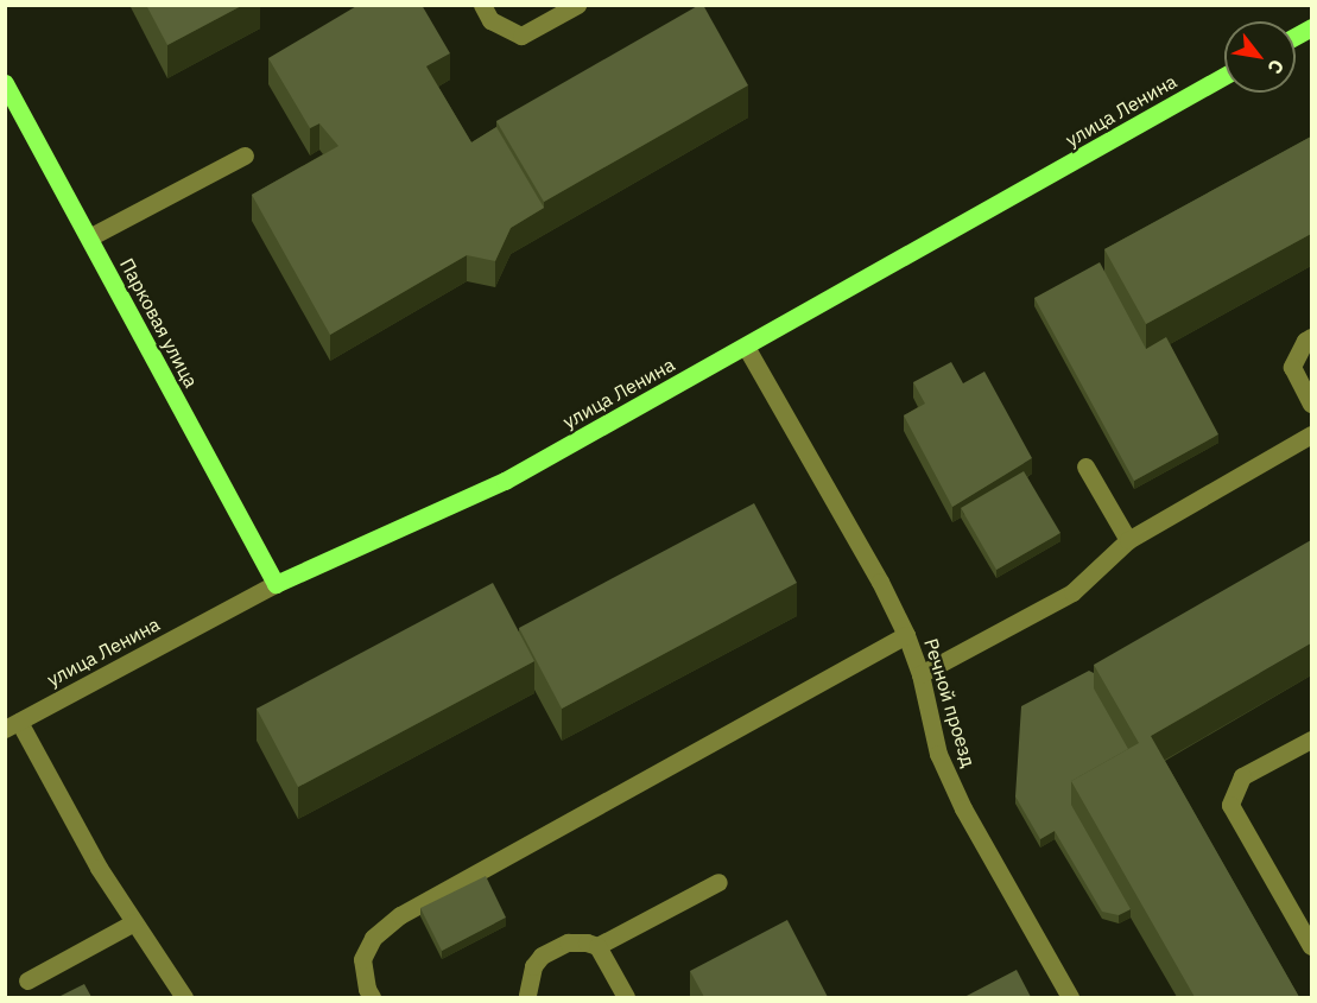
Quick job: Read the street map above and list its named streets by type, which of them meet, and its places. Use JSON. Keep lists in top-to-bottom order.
{
  "streets": {
    "main road": ["улица Ленина", "Парковая улица"],
    "street": ["Речной проезд"]
  },
  "crossings": [
    ["улица Ленина", "Парковая улица"],
    ["улица Ленина", "Речной проезд"]
  ],
  "north": "bottom right"
}
